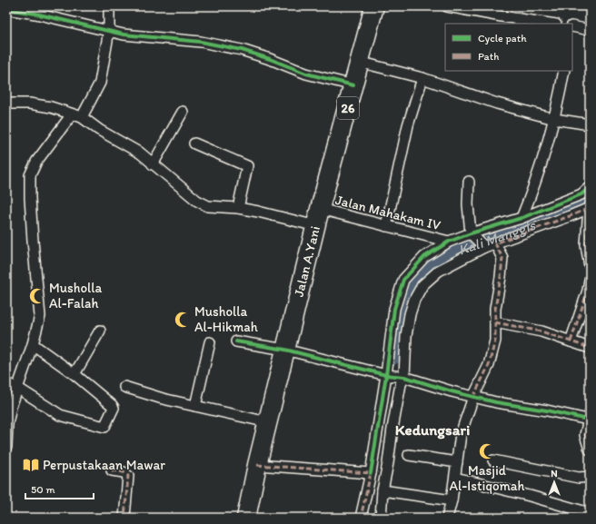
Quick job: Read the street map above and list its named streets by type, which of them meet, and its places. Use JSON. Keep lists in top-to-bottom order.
{
  "streets": {
    "highway": ["26", "Jalan A.Yani"],
    "street": ["Jalan Mahakam IV"]
  },
  "crossings": [
    ["Jalan Mahakam IV", "Jalan A.Yani"]
  ],
  "districts": ["Kedungsari"],
  "water": ["Kali Manggis"],
  "places": {
    "mosque": ["Musholla Al-Falah", "Musholla Al-Hikmah", "Masjid Al-Istiqomah"],
    "library": ["Perpustakaan Mawar"]
  },
  "legend": ["Cycle path", "Path"],
  "scale_bar": "50 m",
  "north": "top"
}
